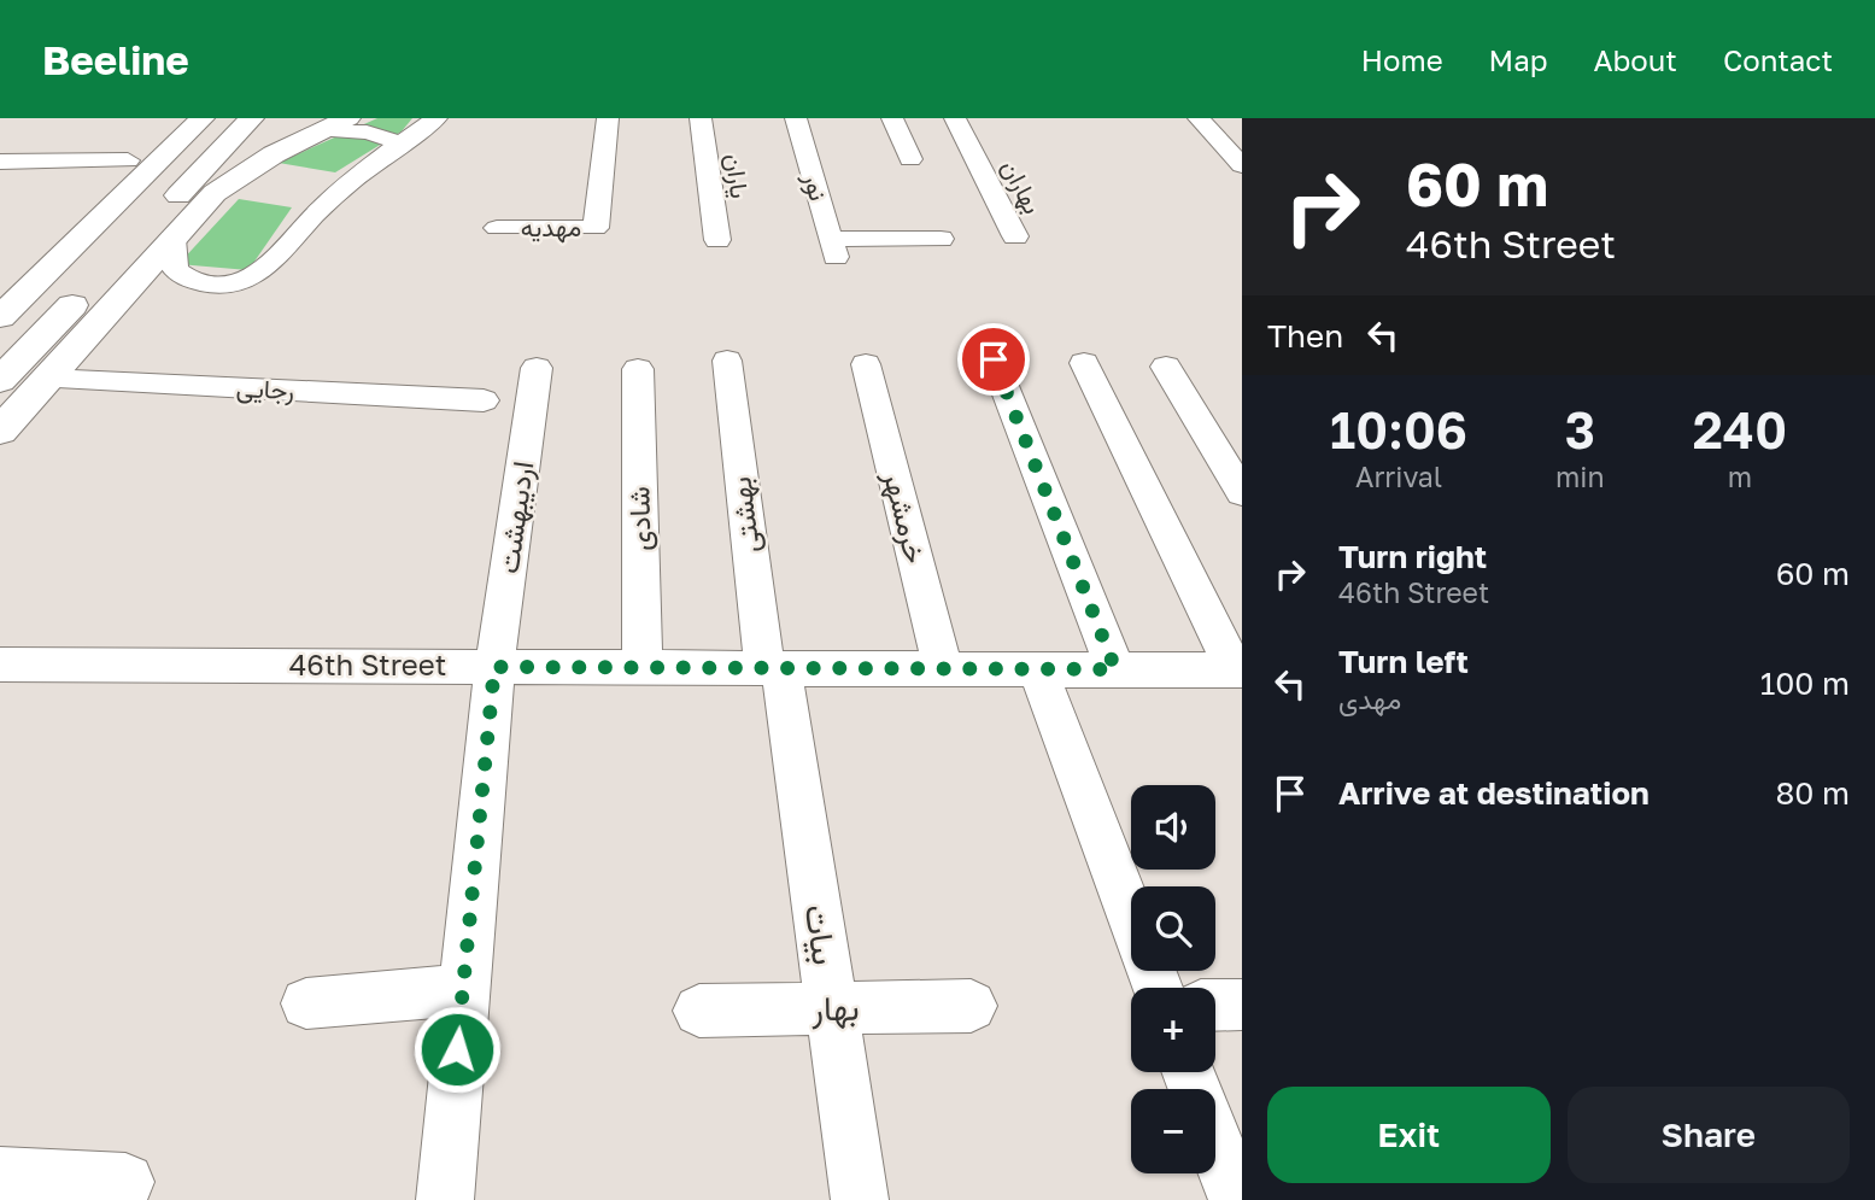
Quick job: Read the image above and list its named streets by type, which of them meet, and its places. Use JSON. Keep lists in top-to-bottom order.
{
  "streets": {
    "street": [
      "یاران",
      "نور",
      "بهاران",
      "مهدیه",
      "رجایی",
      "بهشتی",
      "اردیبهشت",
      "خرمشهر",
      "شادی",
      "46th Street",
      "بیات",
      "بهار"
    ]
  },
  "crossings": [
    ["بهشتی", "46th Street"],
    ["بهشتی", "بیات"],
    ["اردیبهشت", "46th Street"],
    ["خرمشهر", "46th Street"],
    ["شادی", "46th Street"],
    ["46th Street", "بیات"],
    ["بیات", "بهار"]
  ],
  "page": {
    "header": "Beeline",
    "nav": [
      "Home",
      "Map",
      "About",
      "Contact"
    ],
    "turn": ["60 m", "46th Street"],
    "then": "Then",
    "eta": [
      "10:06",
      "Arrival",
      "3",
      "min",
      "240",
      "m"
    ],
    "list": [
      {
        "name": "Turn right",
        "note": "46th Street",
        "value": "60 m"
      },
      {
        "name": "Turn left",
        "note": "مهدی",
        "value": "100 m"
      },
      {
        "name": "Arrive at destination",
        "value": "80 m"
      }
    ],
    "map_buttons": ["+", "−"],
    "buttons": ["Exit", "Share"]
  }
}
